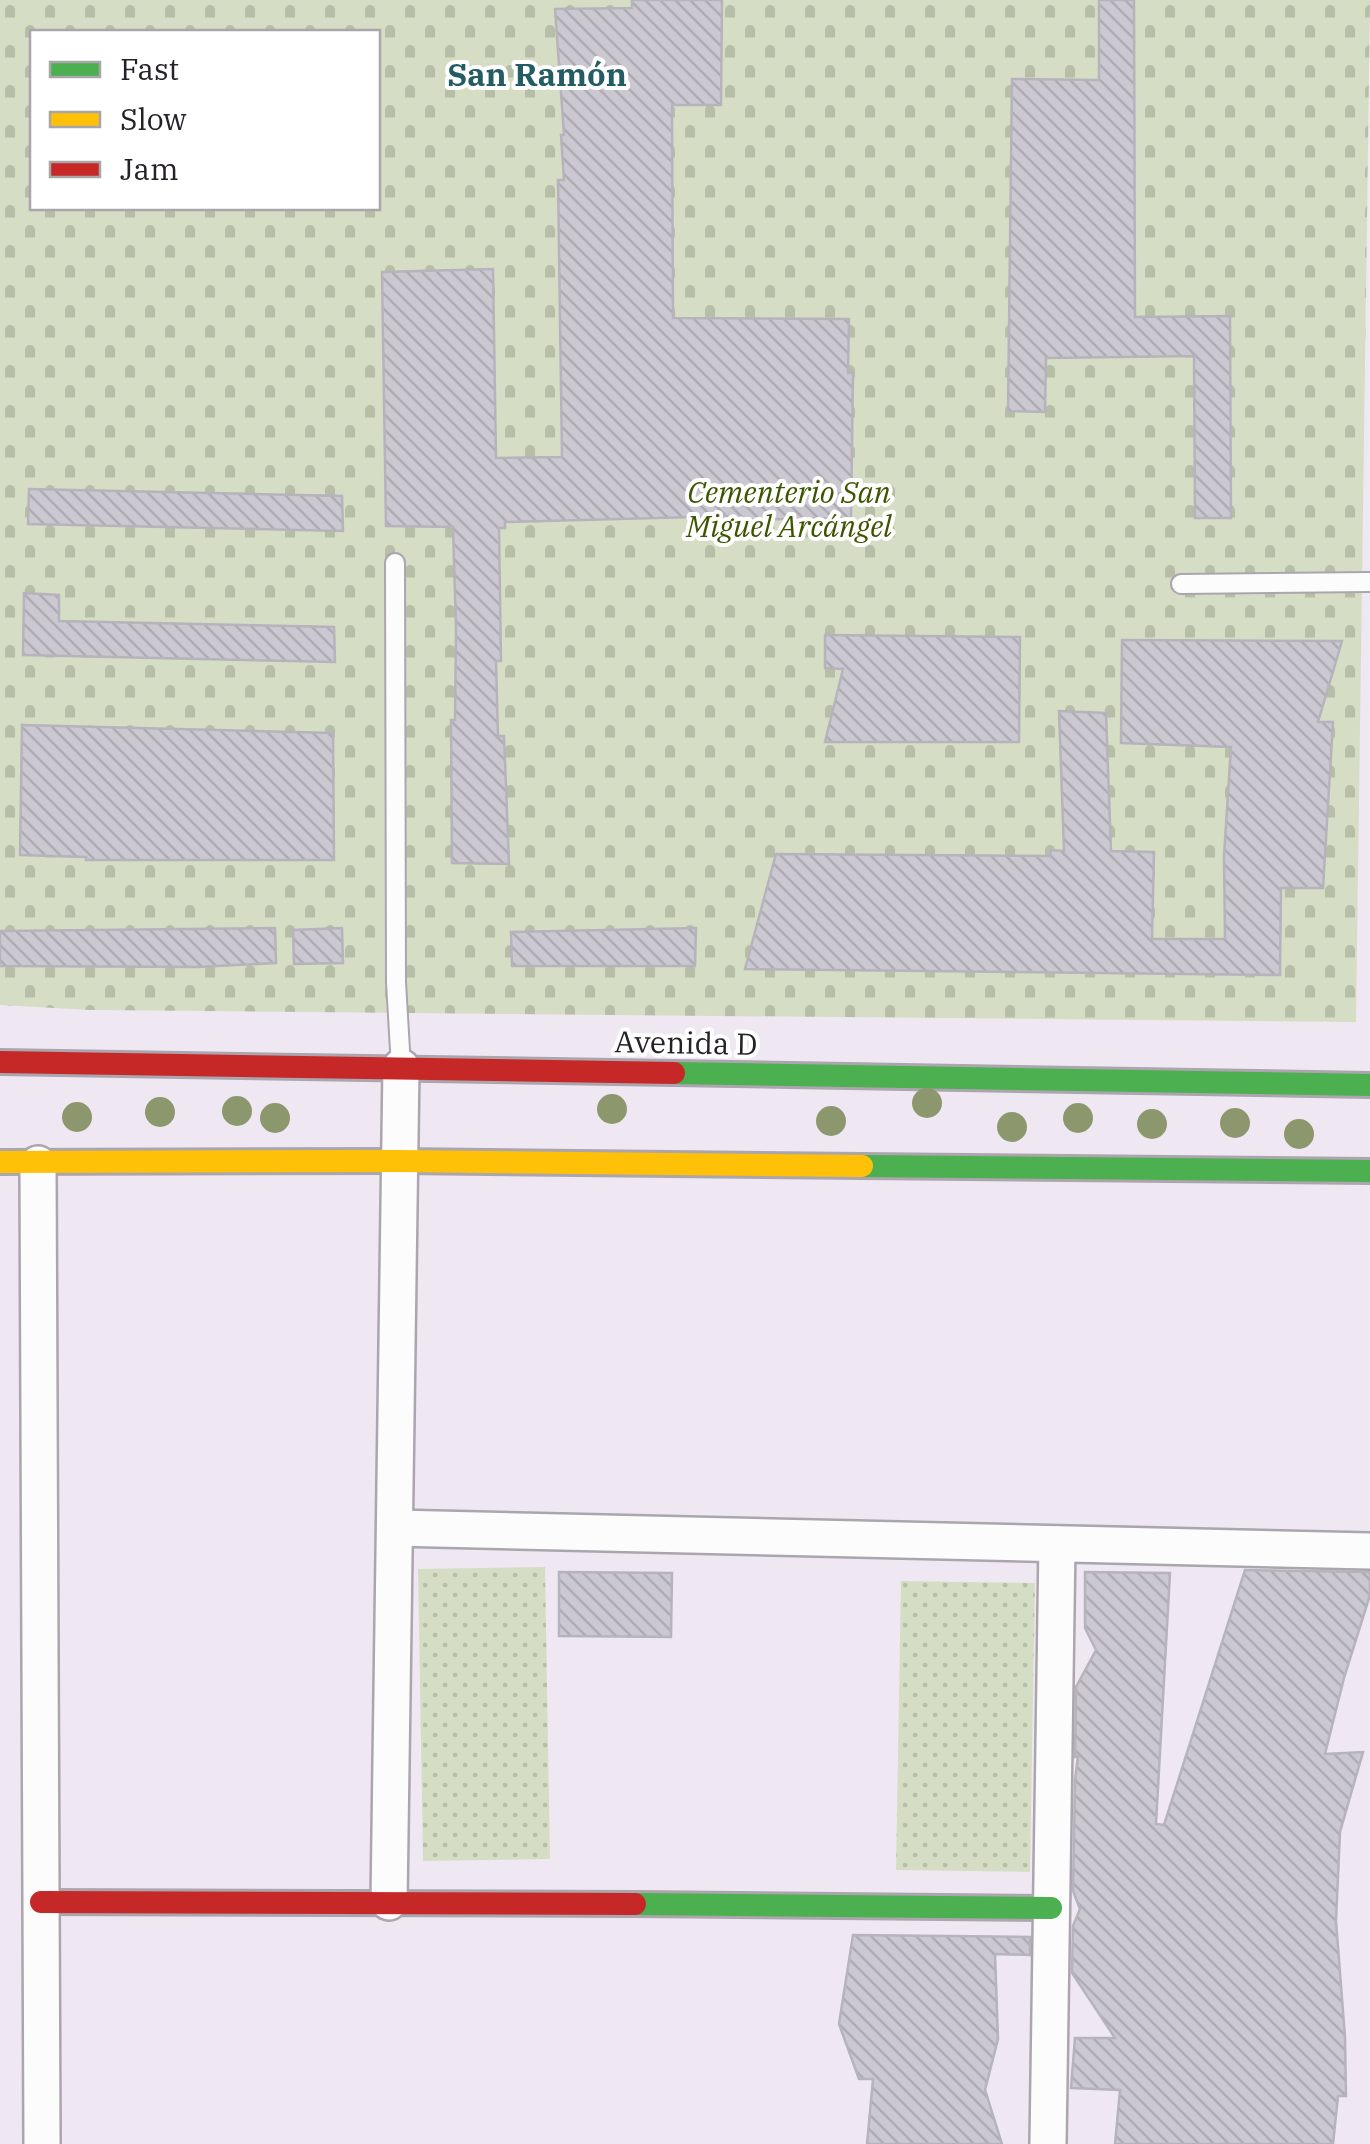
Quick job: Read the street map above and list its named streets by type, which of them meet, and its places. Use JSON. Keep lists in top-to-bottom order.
{
  "streets": {
    "main road": ["Avenida D"]
  },
  "districts": ["San Ramón"],
  "parks": ["Cementerio San Miguel Arcángel"],
  "legend": ["Fast", "Slow", "Jam"]
}
